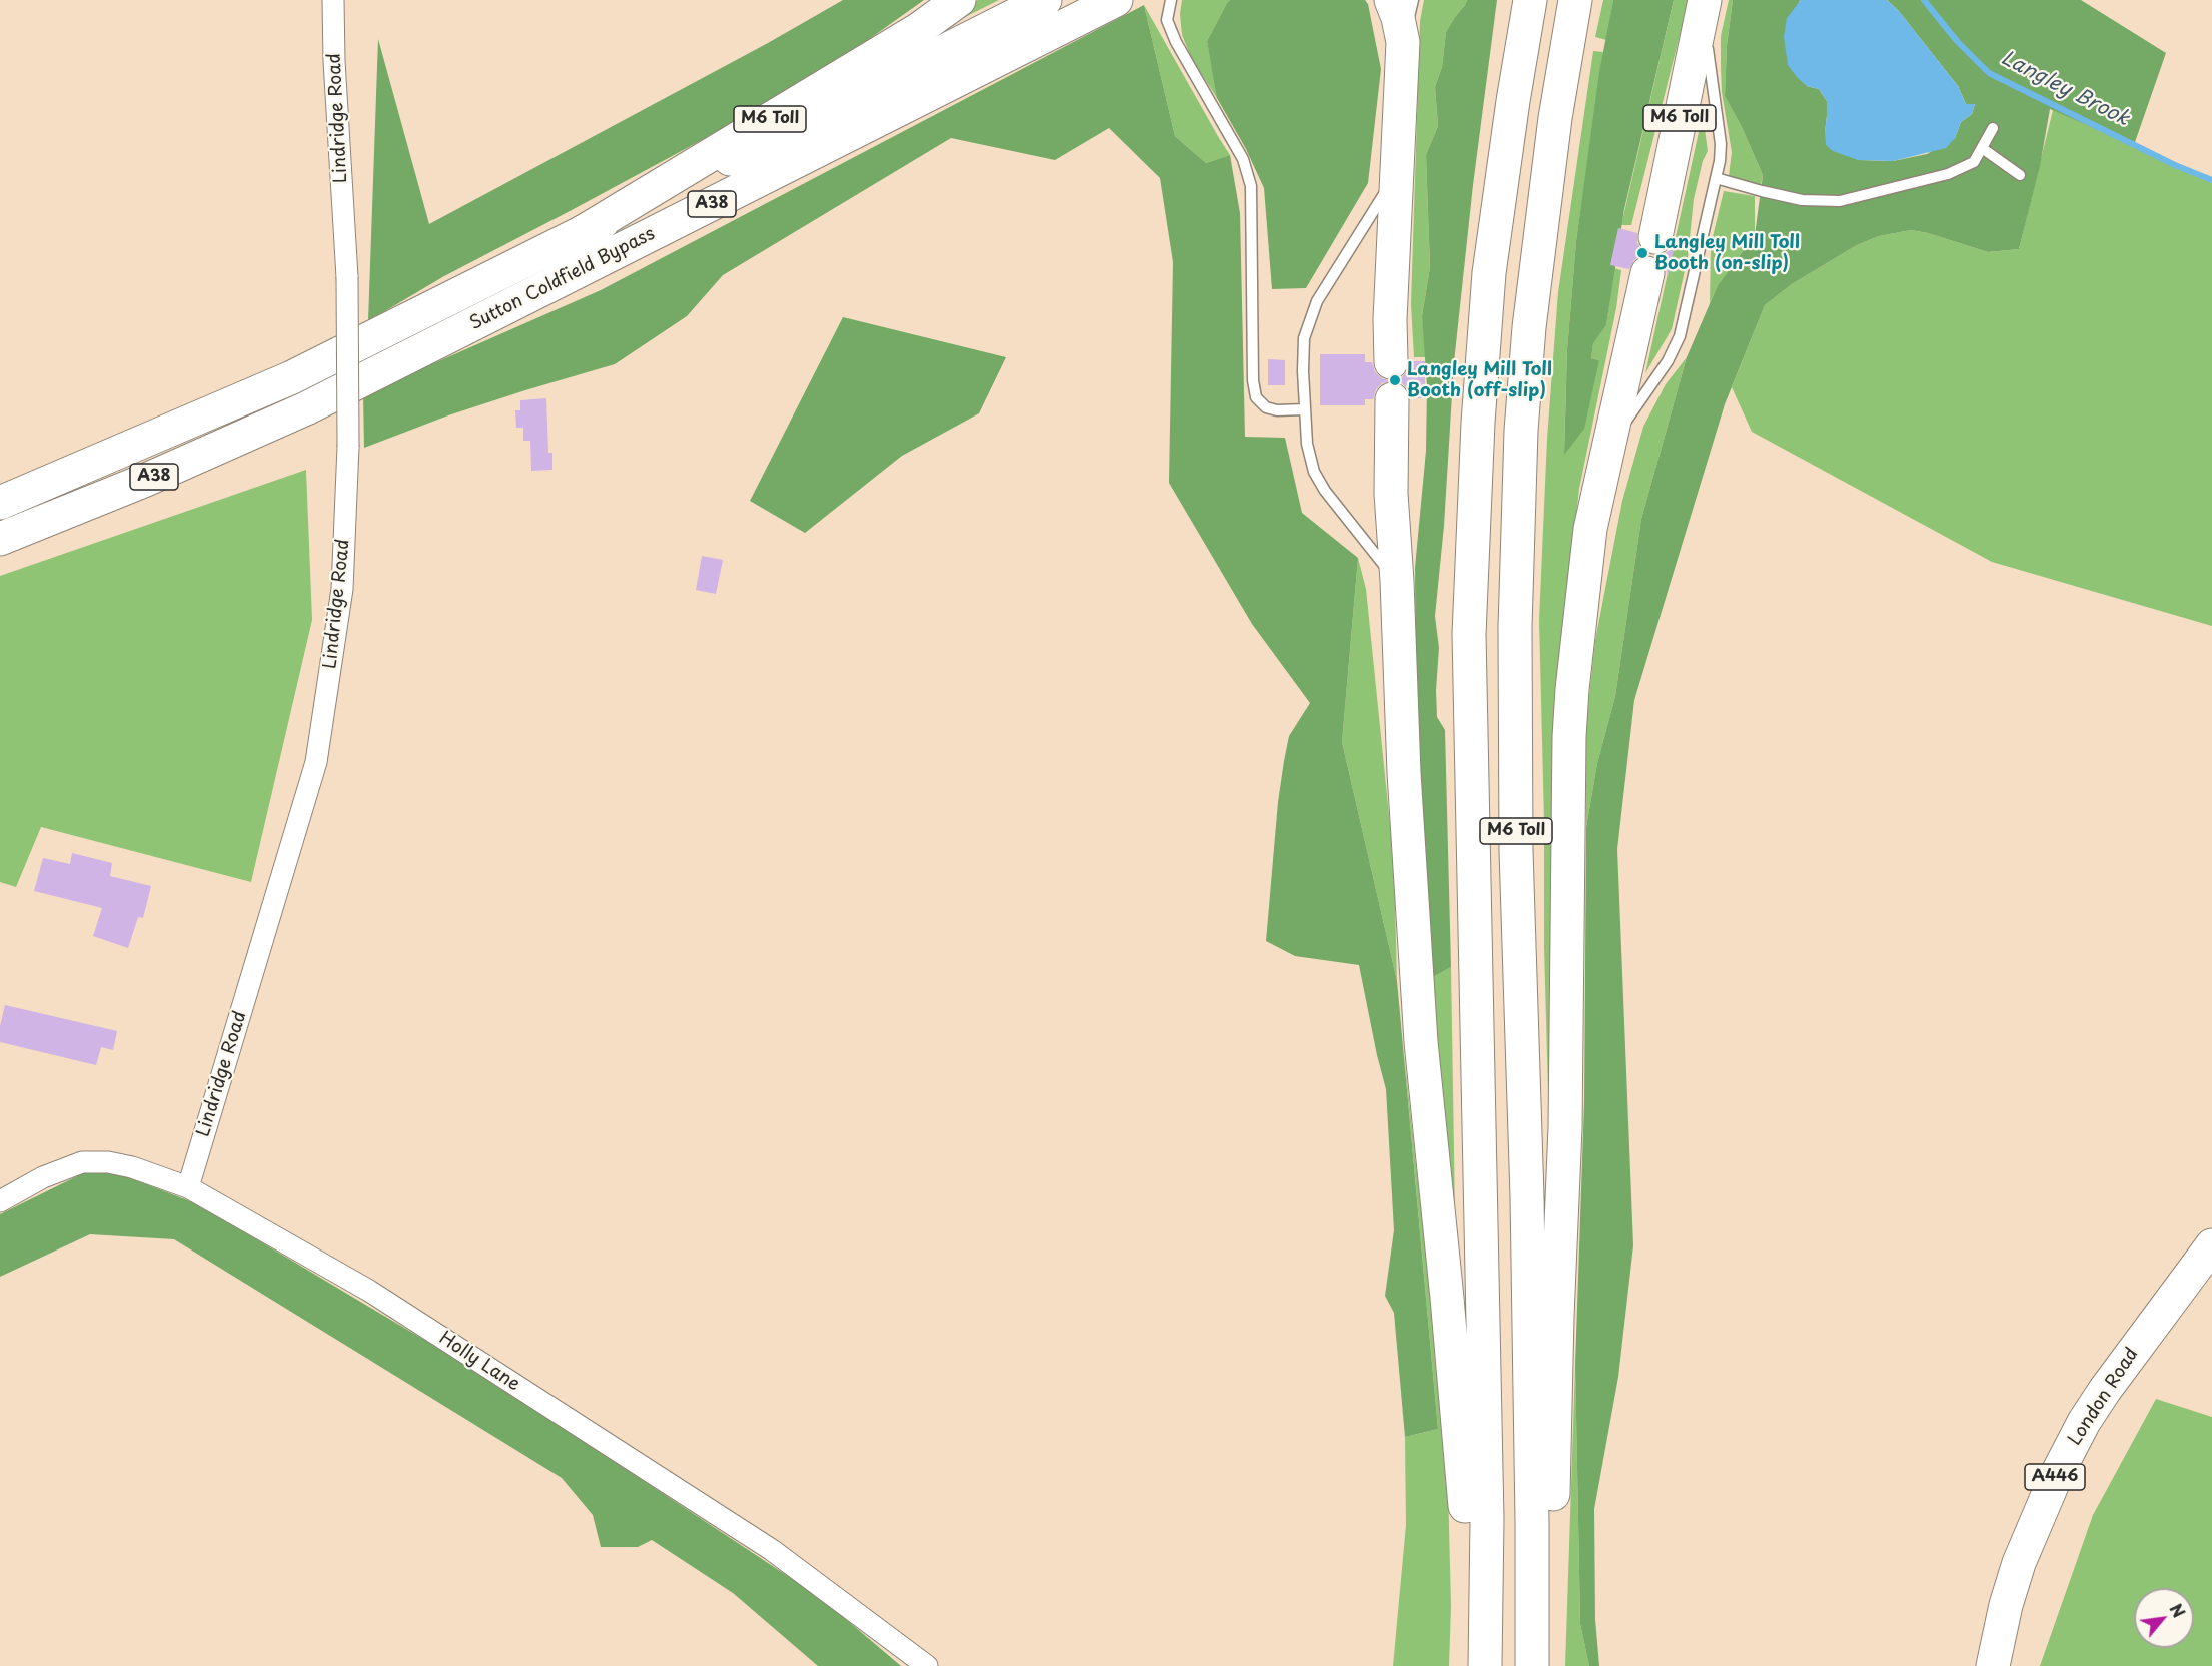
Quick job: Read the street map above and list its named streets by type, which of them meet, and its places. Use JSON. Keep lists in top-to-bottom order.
{
  "streets": {
    "highway": [
      "M6 Toll",
      "A38",
      "Sutton Coldfield Bypass",
      "London Road",
      "A446"
    ],
    "street": ["Lindridge Road", "Holly Lane"]
  },
  "crossings": [
    ["Lindridge Road", "Holly Lane"],
    ["M6 Toll", "Sutton Coldfield Bypass"]
  ],
  "water": ["Langley Brook"],
  "places": ["Langley Mill Toll Booth (on-slip)", "Langley Mill Toll Booth (off-slip)"],
  "north": "top right"
}
